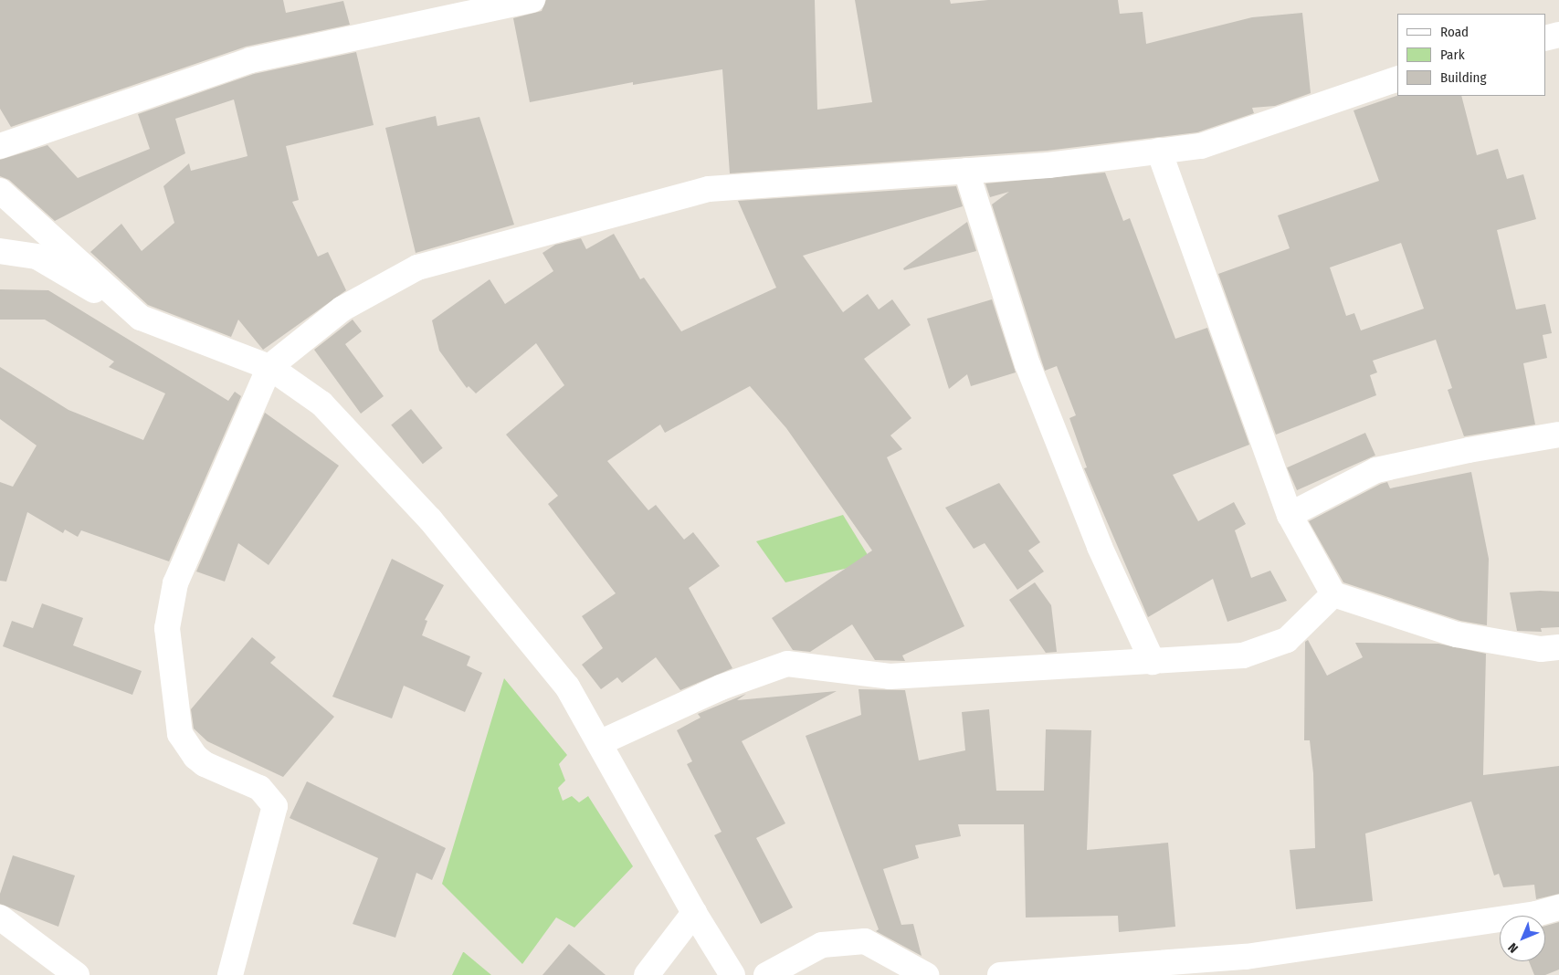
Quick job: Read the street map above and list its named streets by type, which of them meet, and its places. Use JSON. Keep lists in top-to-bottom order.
{
  "legend": ["Road", "Park", "Building"],
  "north": "bottom left"
}
